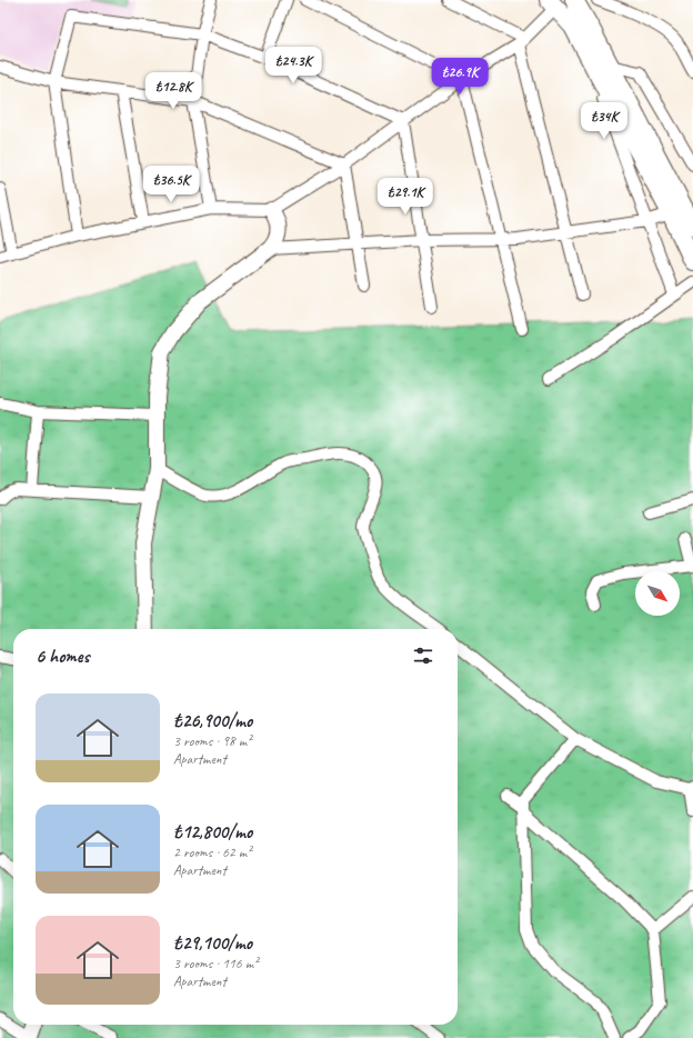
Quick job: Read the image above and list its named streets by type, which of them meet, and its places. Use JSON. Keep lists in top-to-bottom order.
{
  "north": "bottom right",
  "page": {
    "price": [
      "₺24.3K",
      "₺26.9K",
      "₺12.8K",
      "₺34K",
      "₺36.5K",
      "₺29.1K"
    ],
    "heading": "6 homes",
    "list": [
      {
        "name": "₺26,900/mo",
        "note": "3 rooms · 98 m² · Apartment"
      },
      {
        "name": "₺12,800/mo",
        "note": "2 rooms · 62 m² · Apartment"
      },
      {
        "name": "₺29,100/mo",
        "note": "3 rooms · 116 m² · Apartment"
      }
    ]
  }
}
